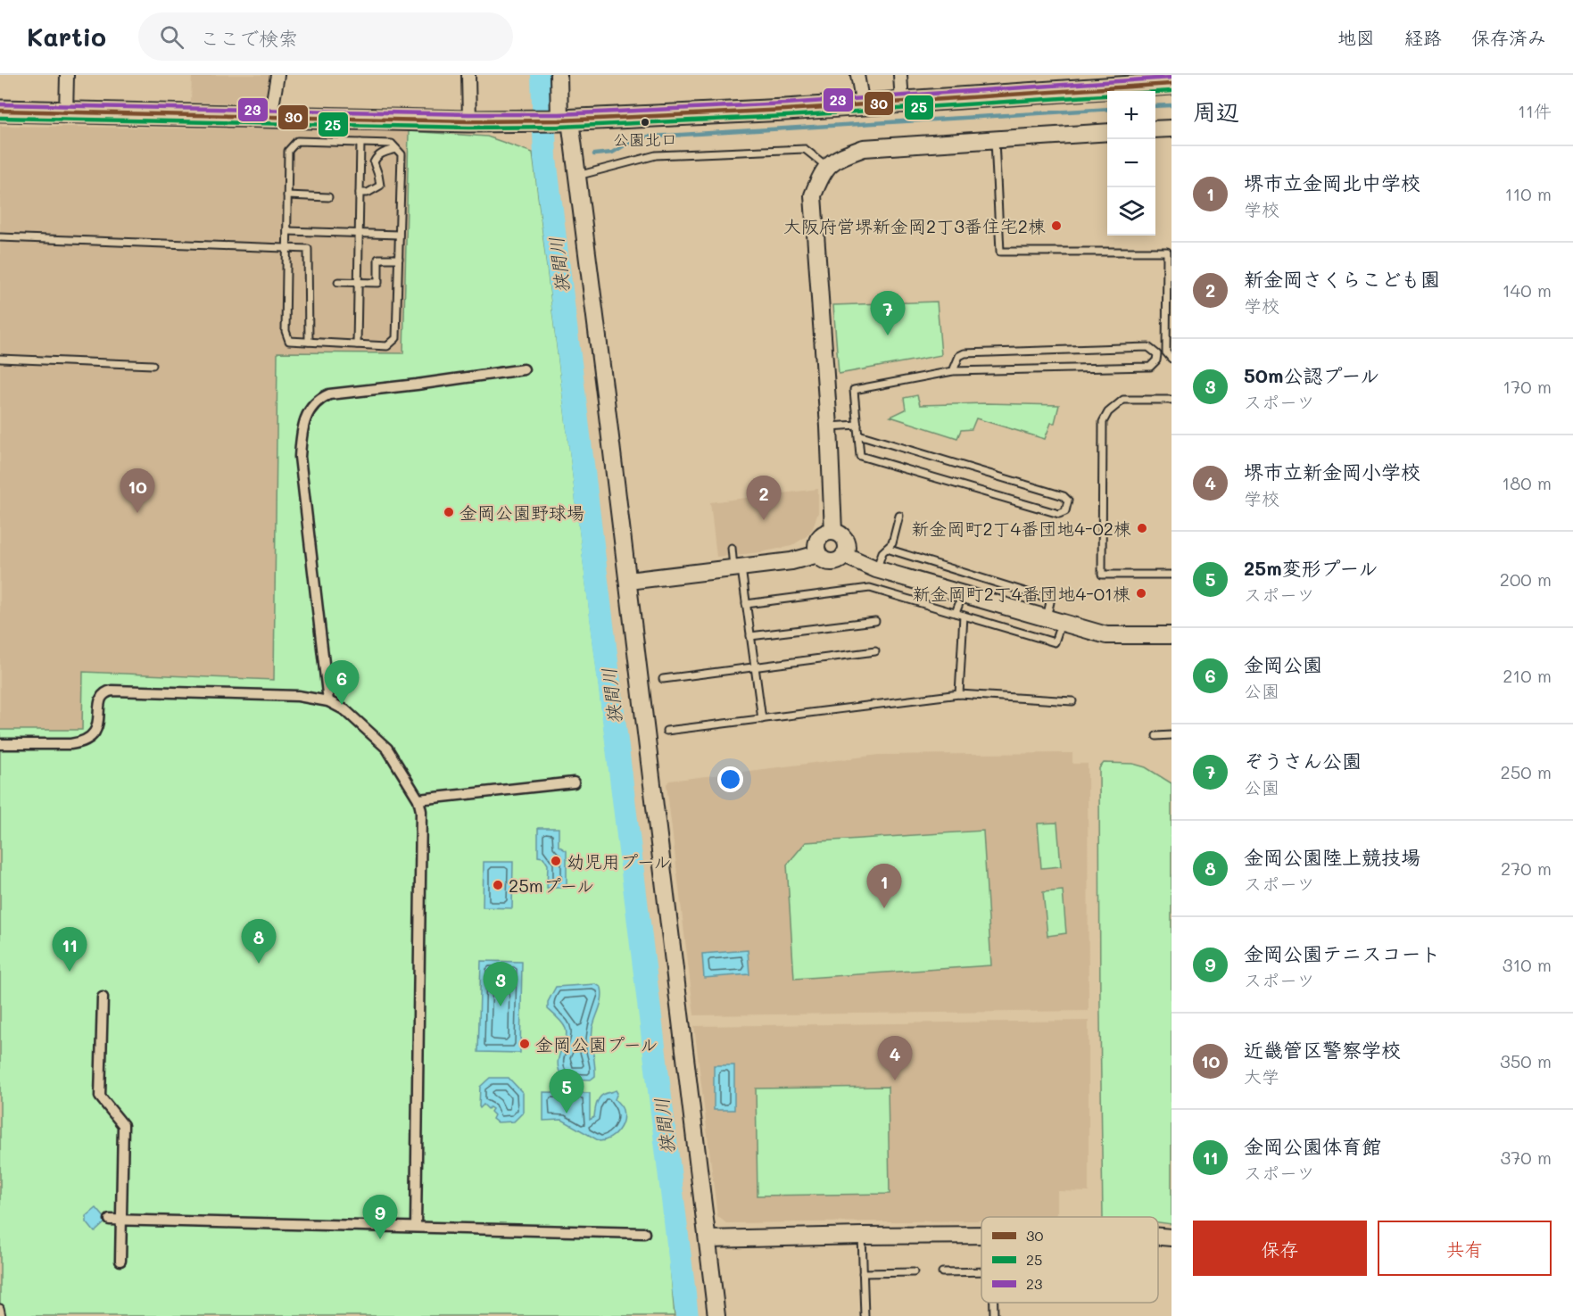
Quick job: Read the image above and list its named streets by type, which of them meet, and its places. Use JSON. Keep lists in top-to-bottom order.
{
  "water": ["狭間川"],
  "places": [
    "公園北口",
    "大阪府営堺新金岡2丁3番住宅2棟",
    "金岡公園野球場",
    "新金岡町2丁4番団地4-02棟",
    "新金岡町2丁4番団地4-01棟",
    "幼児用プール",
    "25mプール",
    "金岡公園プール"
  ],
  "lines": ["transit line 23", "transit line 30", "transit line 25"],
  "legend": ["30", "25", "23"],
  "page": {
    "header": "Kartio",
    "search": "ここで検索",
    "nav": ["地図", "経路", "保存済み"],
    "heading": ["周辺", "11件"],
    "map_buttons": ["+", "−"],
    "list": [
      {
        "mark": "1",
        "name": "堺市立金岡北中学校",
        "note": "学校",
        "value": "110 m"
      },
      {
        "mark": "2",
        "name": "新金岡さくらこども園",
        "note": "学校",
        "value": "140 m"
      },
      {
        "mark": "3",
        "name": "50m公認プール",
        "note": "スポーツ",
        "value": "170 m"
      },
      {
        "mark": "4",
        "name": "堺市立新金岡小学校",
        "note": "学校",
        "value": "180 m"
      },
      {
        "mark": "5",
        "name": "25m変形プール",
        "note": "スポーツ",
        "value": "200 m"
      },
      {
        "mark": "6",
        "name": "金岡公園",
        "note": "公園",
        "value": "210 m"
      },
      {
        "mark": "7",
        "name": "ぞうさん公園",
        "note": "公園",
        "value": "250 m"
      },
      {
        "mark": "8",
        "name": "金岡公園陸上競技場",
        "note": "スポーツ",
        "value": "270 m"
      },
      {
        "mark": "9",
        "name": "金岡公園テニスコート",
        "note": "スポーツ",
        "value": "310 m"
      },
      {
        "mark": "10",
        "name": "近畿管区警察学校",
        "note": "大学",
        "value": "350 m"
      },
      {
        "mark": "11",
        "name": "金岡公園体育館",
        "note": "スポーツ",
        "value": "370 m"
      }
    ],
    "pins": [
      "7",
      "10",
      "2",
      "6",
      "1",
      "8",
      "11",
      "3",
      "4",
      "5",
      "9"
    ],
    "buttons": ["保存", "共有"]
  }
}
